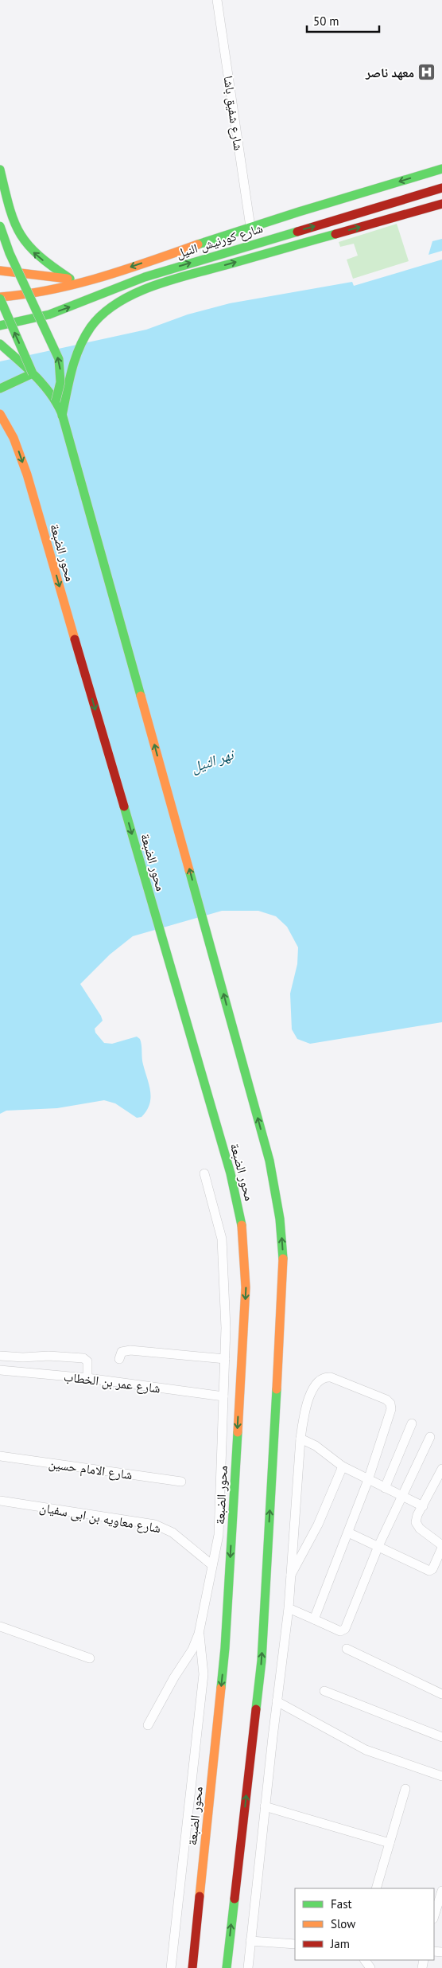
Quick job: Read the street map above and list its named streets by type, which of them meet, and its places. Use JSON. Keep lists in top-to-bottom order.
{
  "streets": {
    "main road": ["شارع كورنيش النيل", "محور الضبعة"],
    "street": [
      "شارع شفيق باشا",
      "شارع عمر بن الخطاب",
      "شارع الامام حسين",
      "شارع معاويه بن ابى سفيان"
    ]
  },
  "crossings": [
    ["شارع شفيق باشا", "شارع كورنيش النيل"]
  ],
  "water": ["نهر النيل"],
  "places": {
    "hospital": ["معهد ناصر"]
  },
  "legend": ["Fast", "Slow", "Jam"],
  "scale_bar": "50 m"
}
